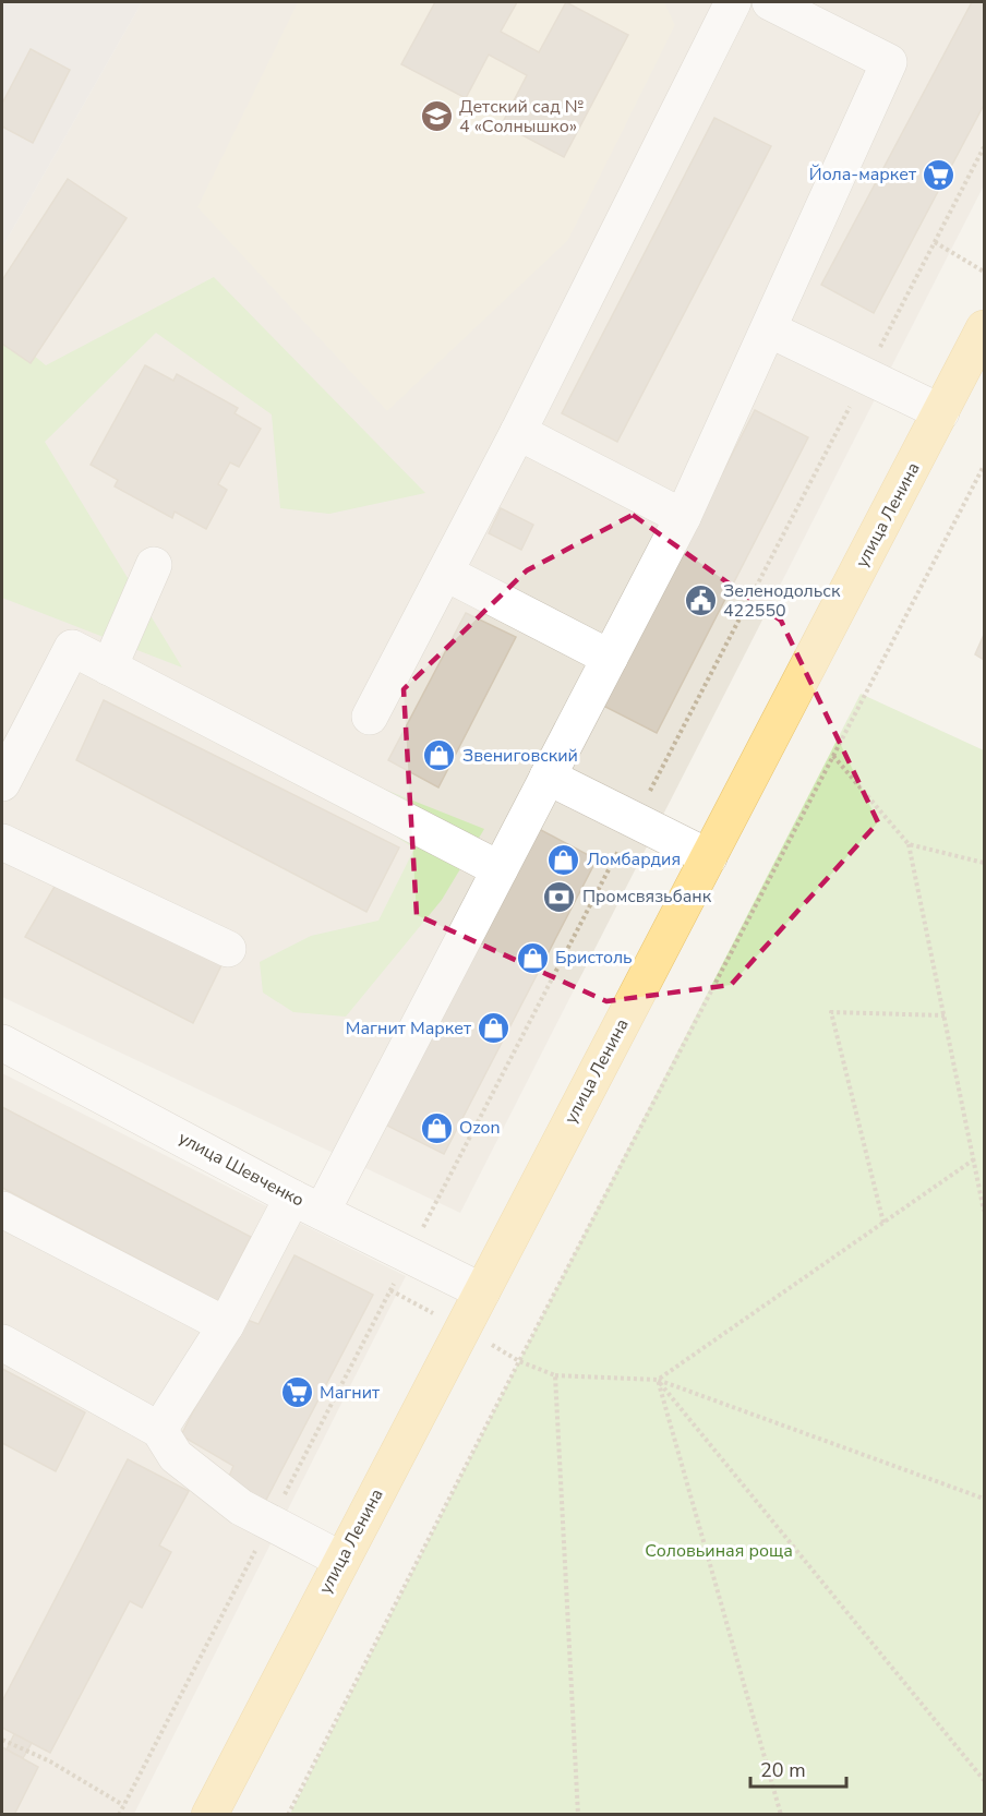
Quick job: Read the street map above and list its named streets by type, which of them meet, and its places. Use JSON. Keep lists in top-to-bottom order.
{
  "streets": {
    "main road": ["улица Ленина"],
    "street": ["улица Шевченко"]
  },
  "crossings": [
    ["улица Ленина", "улица Шевченко"]
  ],
  "parks": ["Соловьиная роща"],
  "places": {
    "school or university": ["Детский сад № 4 «Солнышко»"],
    "supermarket": ["Йола-маркет", "Магнит"],
    "public building": ["Зеленодольск 422550"],
    "shop": [
      "Звениговский",
      "Ломбардия",
      "Бристоль",
      "Магнит Маркет",
      "Ozon"
    ],
    "bank": ["Промсвязьбанк"]
  },
  "scale_bar": "20 m"
}
